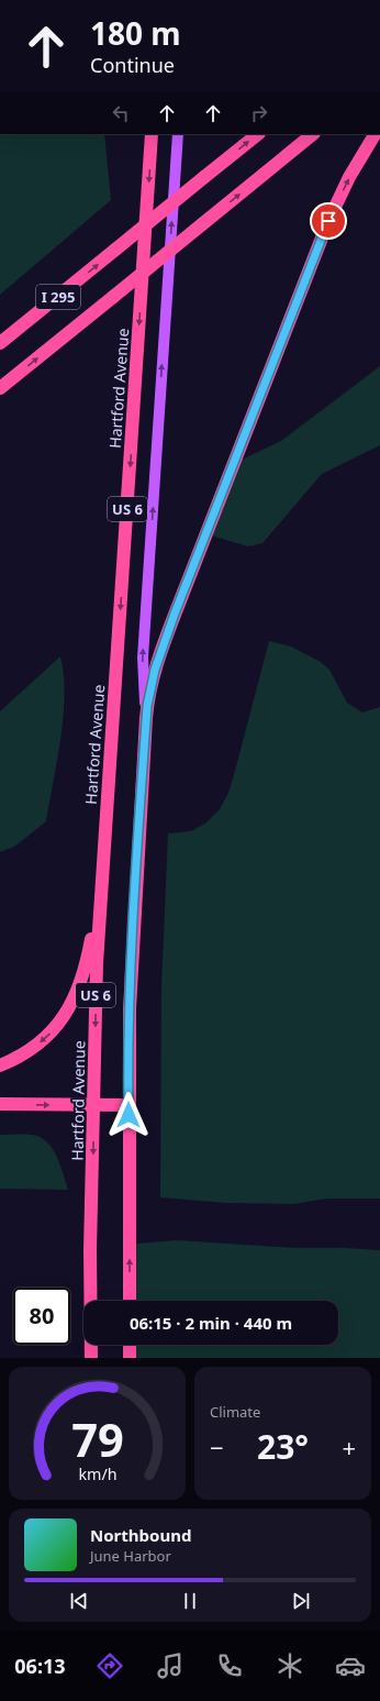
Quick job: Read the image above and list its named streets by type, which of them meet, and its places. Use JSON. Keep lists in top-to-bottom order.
{
  "streets": {
    "highway": ["I 295", "Hartford Avenue", "US 6"]
  },
  "page": {
    "turn": ["180 m", "Continue"],
    "limit": "80",
    "trip": "06:15 · 2 min · 440 m",
    "tile": "Climate",
    "heat": ["−", "23°", "+"],
    "song": ["Northbound", "June Harbor"],
    "tabs": "06:13",
    "gauge": ["79", "km/h"]
  }
}
